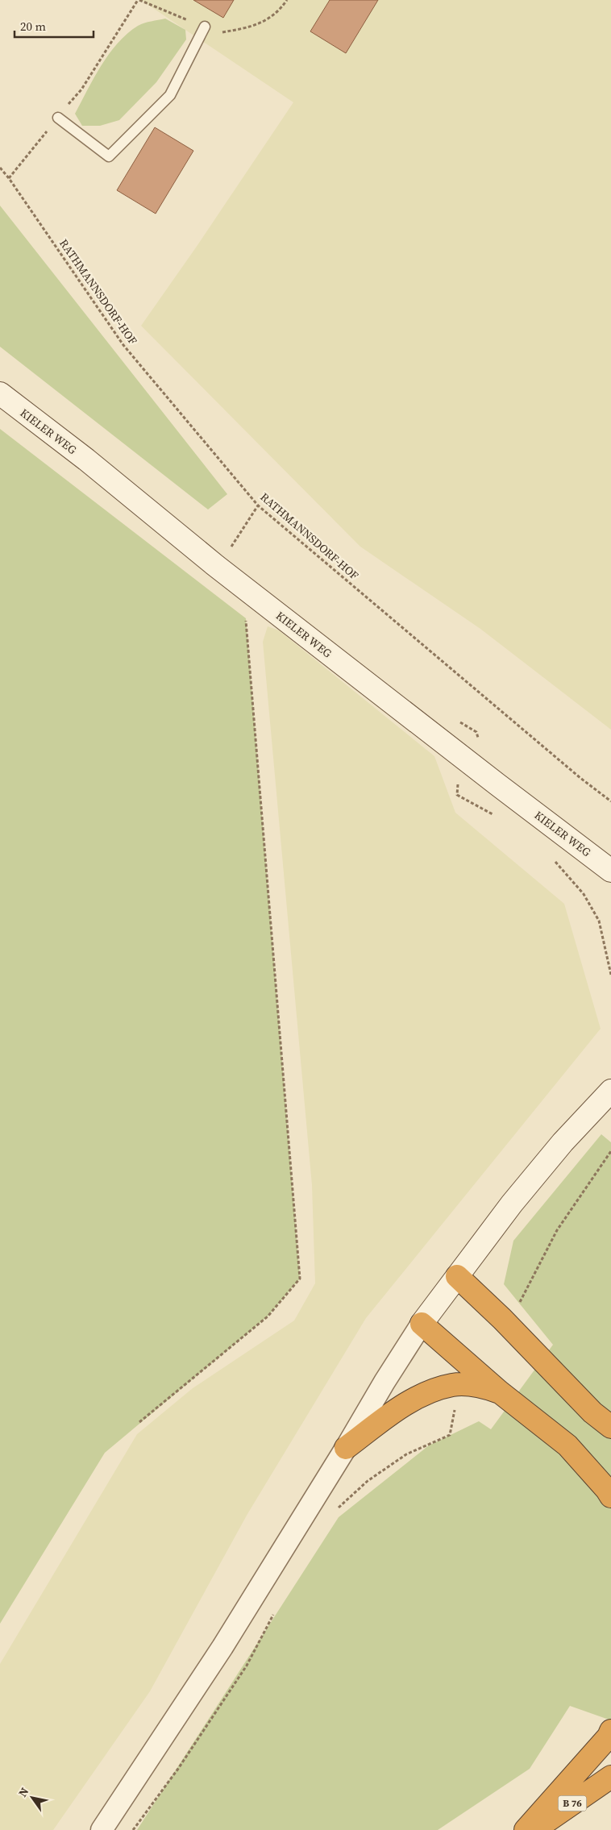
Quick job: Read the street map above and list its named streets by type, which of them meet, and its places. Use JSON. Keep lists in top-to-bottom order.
{
  "streets": {
    "highway": ["B 76"],
    "street": ["KIELER WEG"],
    "path": ["RATHMANNSDORF-HOF"]
  },
  "scale_bar": "20 m",
  "north": "top left"
}
